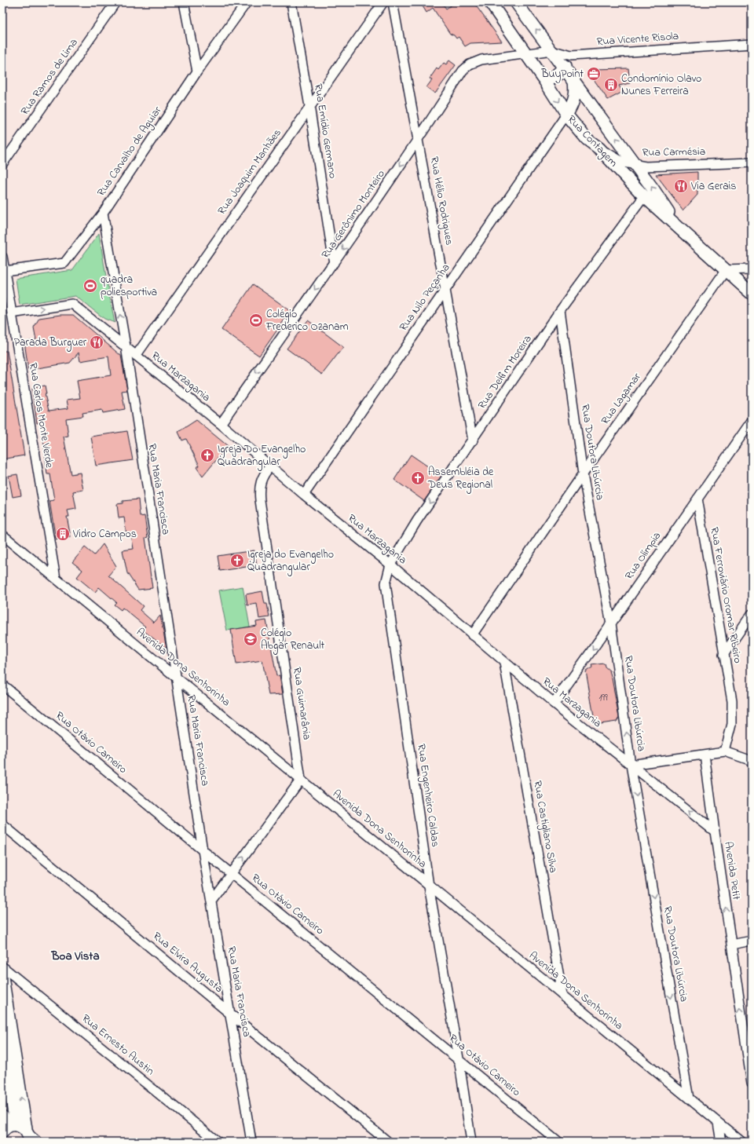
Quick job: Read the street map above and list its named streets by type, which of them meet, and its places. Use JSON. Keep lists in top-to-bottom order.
{
  "streets": {
    "street": [
      "Rua Vicente Risola",
      "Rua Ramos de Lima",
      "Rua Emídio Germano",
      "Rua Contagem",
      "Rua Carvalho de Aguiar",
      "Rua Carmésia",
      "Rua Joaquim Manhães",
      "Rua Hélio Rodrigues",
      "Rua Gerônimo Monteiro",
      "Rua Nilo Peçanha",
      "Rua Delfim Moreira",
      "Rua Marzagania",
      "Rua Lagamar",
      "Rua Carlos Monte Verde",
      "Rua Doutora Libúrcia",
      "Rua Maria Francisca",
      "Rua Olímpia",
      "Rua Ferroviário Oromar Ribeiro",
      "Avenida Dona Senhorinha",
      "Rua Guimarânia",
      "Rua Otávio Carneiro",
      "Rua Engenheiro Caldas",
      "Rua Castigliano Silva",
      "Avenida Petit",
      "Rua Elvira Augusta",
      "Rua Ernesto Austin"
    ]
  },
  "crossings": [
    ["Rua Vicente Risola", "Rua Contagem"],
    ["Rua Vicente Risola", "Rua Gerônimo Monteiro"],
    ["Rua Emídio Germano", "Rua Joaquim Manhães"],
    ["Rua Emídio Germano", "Rua Gerônimo Monteiro"],
    ["Rua Contagem", "Rua Carmésia"],
    ["Rua Contagem", "Rua Gerônimo Monteiro"],
    ["Rua Contagem", "Rua Nilo Peçanha"],
    ["Rua Contagem", "Rua Delfim Moreira"],
    ["Rua Contagem", "Rua Lagamar"],
    ["Rua Carvalho de Aguiar", "Rua Carlos Monte Verde"],
    ["Rua Carvalho de Aguiar", "Rua Maria Francisca"],
    ["Rua Joaquim Manhães", "Rua Marzagania"],
    ["Rua Hélio Rodrigues", "Rua Gerônimo Monteiro"],
    ["Rua Hélio Rodrigues", "Rua Nilo Peçanha"],
    ["Rua Hélio Rodrigues", "Rua Delfim Moreira"],
    ["Rua Gerônimo Monteiro", "Rua Marzagania"],
    ["Rua Nilo Peçanha", "Rua Marzagania"],
    ["Rua Delfim Moreira", "Rua Marzagania"],
    ["Rua Delfim Moreira", "Rua Doutora Libúrcia"],
    ["Rua Delfim Moreira", "Rua Engenheiro Caldas"],
    ["Rua Marzagania", "Rua Lagamar"],
    ["Rua Marzagania", "Rua Carlos Monte Verde"],
    ["Rua Marzagania", "Rua Doutora Libúrcia"],
    ["Rua Marzagania", "Rua Maria Francisca"],
    ["Rua Marzagania", "Rua Olímpia"],
    ["Rua Marzagania", "Rua Guimarânia"],
    ["Rua Marzagania", "Rua Engenheiro Caldas"],
    ["Rua Marzagania", "Rua Castigliano Silva"],
    ["Rua Marzagania", "Avenida Petit"],
    ["Rua Lagamar", "Rua Doutora Libúrcia"],
    ["Rua Carlos Monte Verde", "Avenida Dona Senhorinha"],
    ["Rua Doutora Libúrcia", "Rua Olímpia"],
    ["Rua Doutora Libúrcia", "Avenida Dona Senhorinha"],
    ["Rua Maria Francisca", "Avenida Dona Senhorinha"],
    ["Rua Maria Francisca", "Rua Otávio Carneiro"],
    ["Rua Maria Francisca", "Rua Elvira Augusta"],
    ["Rua Olímpia", "Rua Ferroviário Oromar Ribeiro"],
    ["Avenida Dona Senhorinha", "Rua Guimarânia"],
    ["Avenida Dona Senhorinha", "Rua Engenheiro Caldas"],
    ["Avenida Dona Senhorinha", "Rua Castigliano Silva"],
    ["Rua Otávio Carneiro", "Rua Engenheiro Caldas"]
  ],
  "one_way": ["Rua Gerônimo Monteiro", "Avenida Petit"],
  "districts": ["Boa Vista"],
  "places": {
    "office": ["BuyPoint"],
    "building": ["Condomínio Olavo Nunes Ferreira", "Vidro Campos"],
    "restaurant": ["Via Gerais", "Parada Burguer"],
    "sports": ["quadra poliesportiva", "Colégio Frederico Ozanam"],
    "church": ["Igreja Do Evangelho Quadrangular", "Assembléia de Deus Regional", "Igreja do Evangelho Quadrangular"],
    "school or university": ["Colégio Abgar Renault"]
  },
  "house_numbers": ["199"]
}
